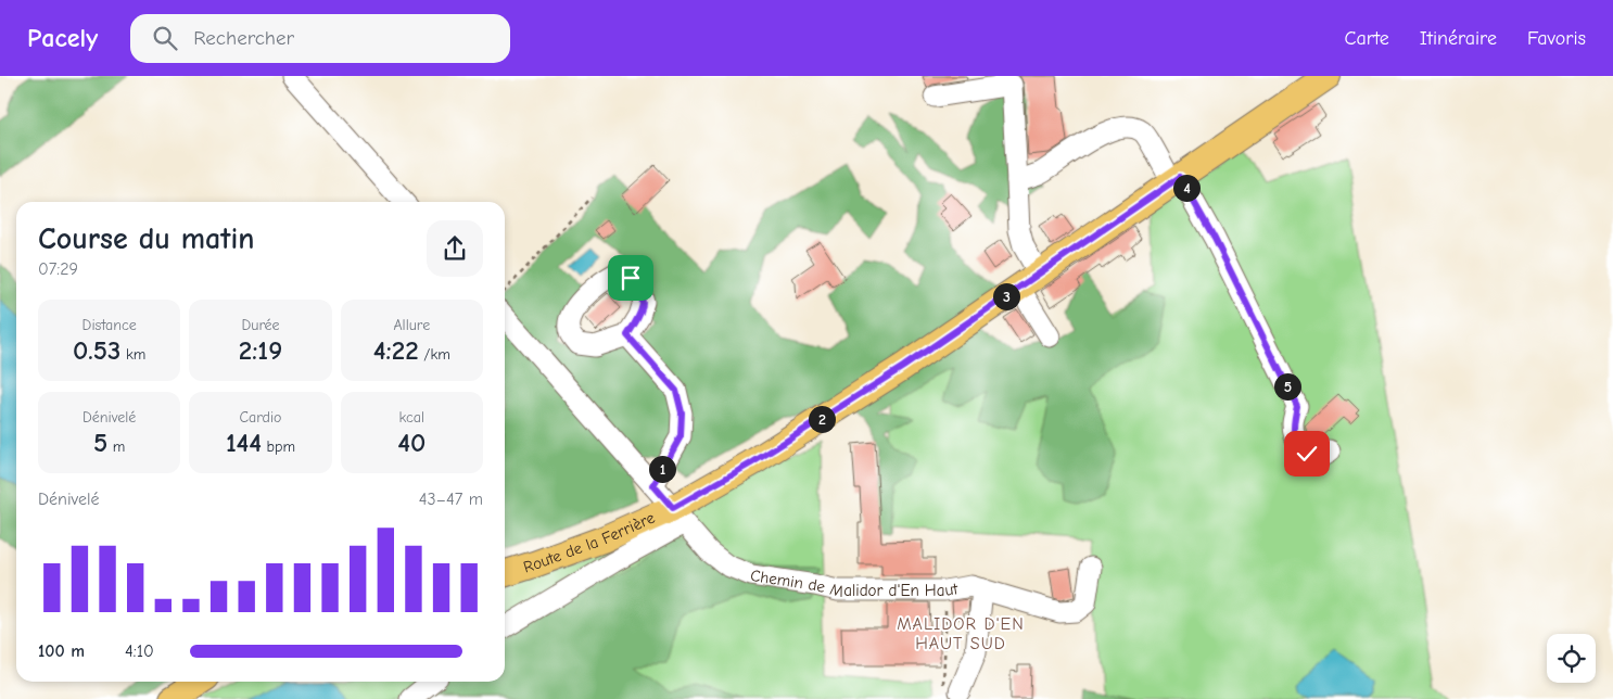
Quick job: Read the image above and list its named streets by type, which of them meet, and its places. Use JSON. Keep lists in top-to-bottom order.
{
  "streets": {
    "main road": ["Route de la Ferrière"],
    "street": ["Chemin de Malidor d'En Haut"]
  },
  "crossings": [
    ["Route de la Ferrière", "Chemin de Malidor d'En Haut"]
  ],
  "districts": ["MALIDOR D'EN HAUT SUD"],
  "page": {
    "header": "Pacely",
    "search": "Rechercher",
    "nav": ["Carte", "Itinéraire", "Favoris"],
    "pins": [
      "4",
      "3",
      "5",
      "2",
      "1"
    ],
    "heading": ["Course du matin", "07:29"],
    "stats": [
      ["Distance", "0.53 km"],
      ["Durée", "2:19"],
      ["Allure", "4:22 /km"],
      ["Dénivelé", "5 m"],
      ["Cardio", "144 bpm"],
      ["kcal", "40"]
    ],
    "chart": ["Dénivelé", "43–47 m"],
    "list": [
      {
        "name": "100 m",
        "note": "4:10"
      }
    ]
  }
}
